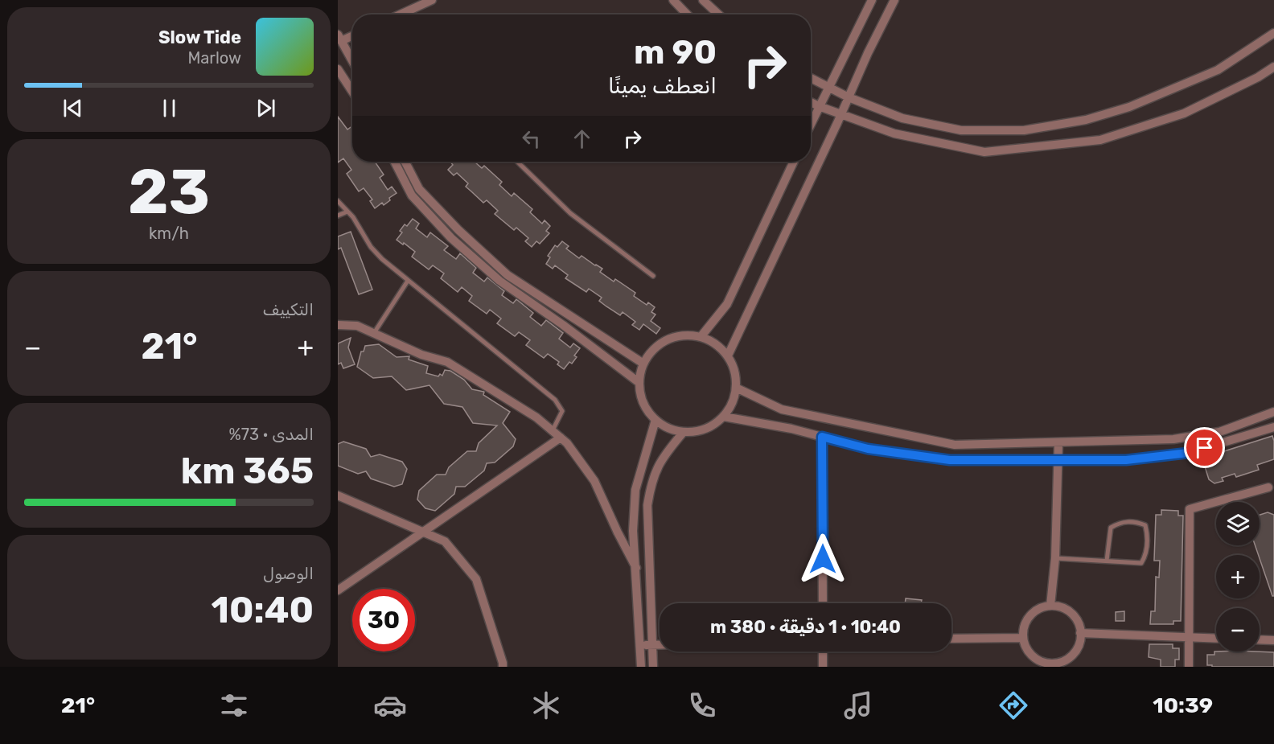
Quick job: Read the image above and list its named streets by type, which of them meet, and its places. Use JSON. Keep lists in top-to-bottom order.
{
  "page": {
    "turn": ["90 m", "انعطف يمينًا"],
    "song": ["Slow Tide", "Marlow"],
    "tile": [
      ["23", "km/h"],
      "التكييف",
      ["المدى · 73%", "365 km"],
      ["الوصول", "10:40"]
    ],
    "heat": ["−", "21°", "+"],
    "map_buttons": ["+", "−"],
    "limit": "30",
    "trip": "10:40 · 1 دقيقة · 380 m",
    "tabs": ["10:39", "21°"]
  }
}
